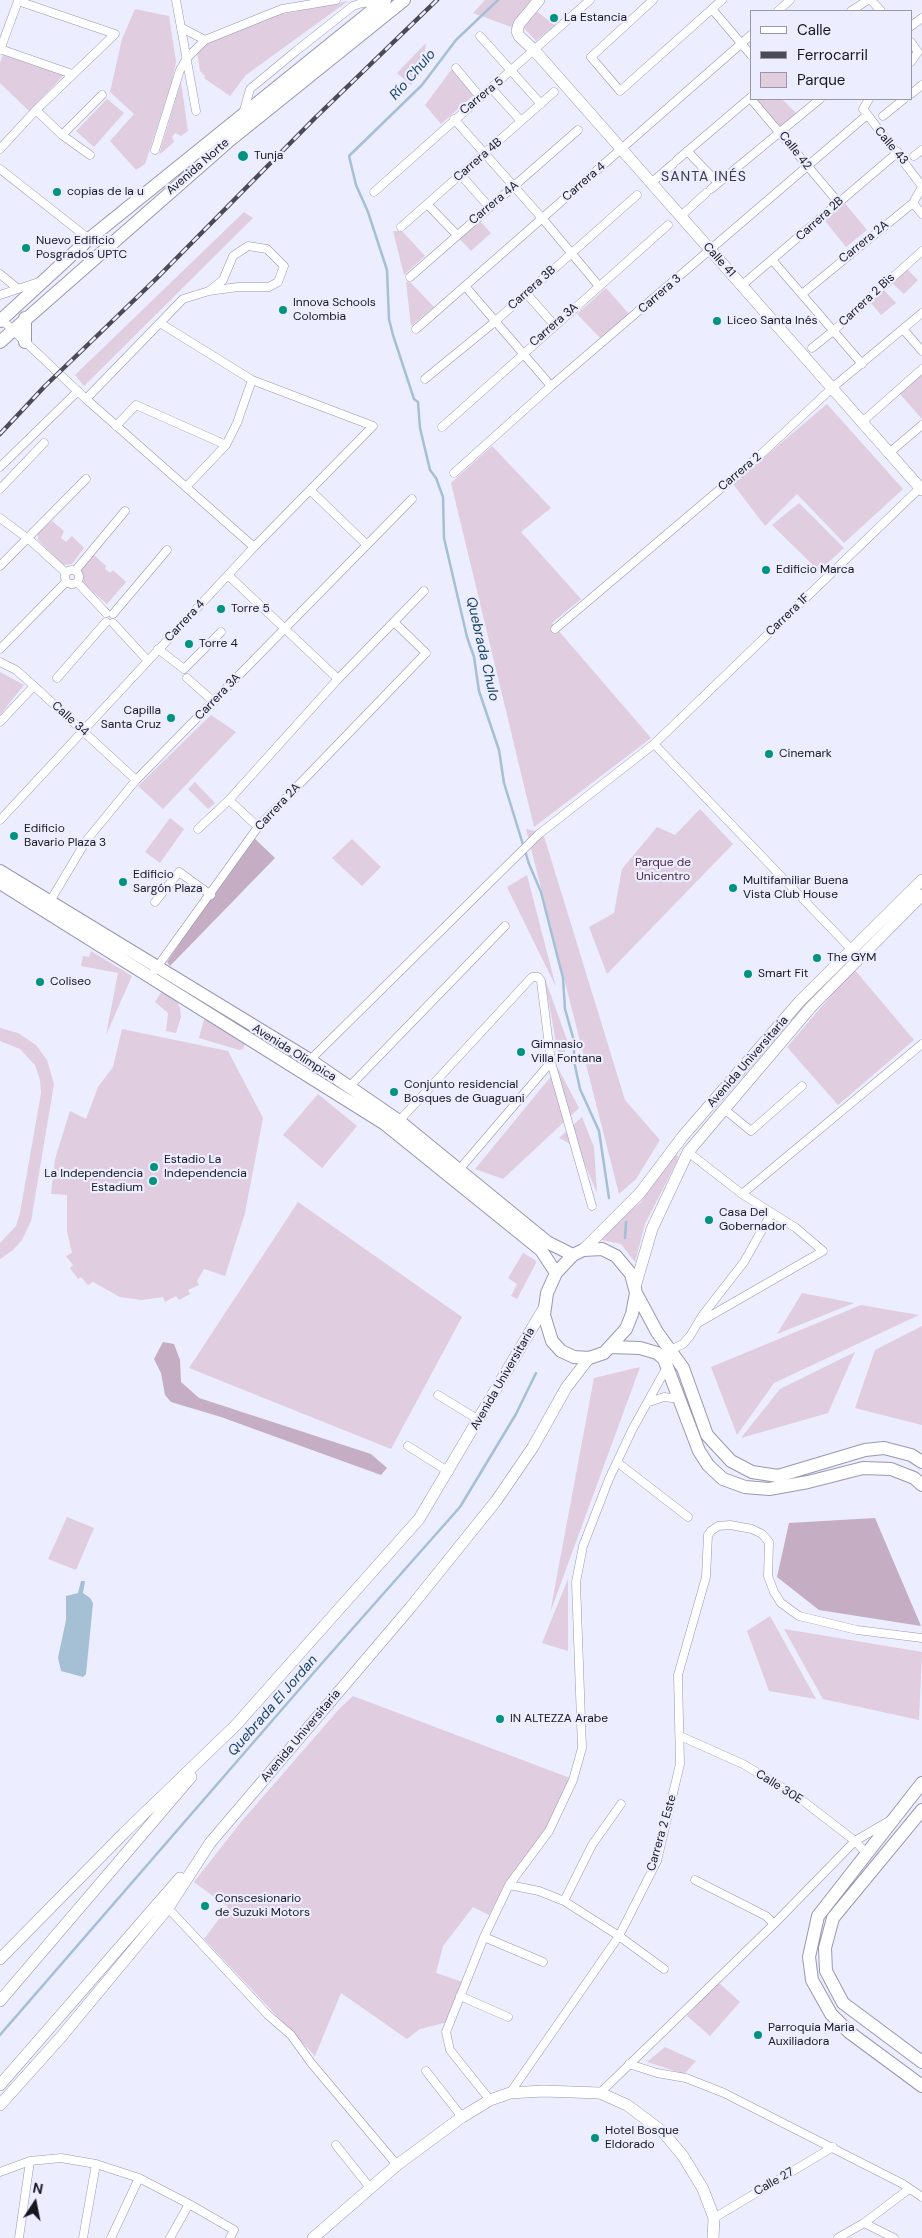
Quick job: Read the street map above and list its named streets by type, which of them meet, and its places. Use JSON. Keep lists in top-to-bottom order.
{
  "streets": {
    "main road": [
      "Avenida Norte",
      "Calle 41",
      "Avenida Olimpica",
      "Avenida Universitaria"
    ],
    "street": [
      "Carrera 5",
      "Calle 43",
      "Calle 42",
      "Carrera 4B",
      "Carrera 4",
      "Carrera 4A",
      "Carrera 2B",
      "Carrera 2A",
      "Carrera 3B",
      "Carrera 3",
      "Carrera 2 Bis",
      "Carrera 3A",
      "Carrera 2",
      "Carrera 1F",
      "Calle 34",
      "Calle 30E",
      "Carrera 2 Este",
      "Calle 27"
    ]
  },
  "crossings": [
    ["Carrera 5", "Calle 41"],
    ["Calle 43", "Carrera 2B"],
    ["Calle 43", "Carrera 2A"],
    ["Calle 43", "Carrera 3"],
    ["Calle 42", "Carrera 2B"],
    ["Calle 42", "Carrera 3"],
    ["Carrera 4", "Calle 41"],
    ["Carrera 4", "Calle 34"],
    ["Carrera 2B", "Calle 41"],
    ["Carrera 2A", "Avenida Olimpica"],
    ["Calle 41", "Carrera 3"],
    ["Calle 41", "Carrera 2"],
    ["Calle 41", "Carrera 1F"],
    ["Carrera 3A", "Calle 34"],
    ["Carrera 3A", "Avenida Olimpica"],
    ["Carrera 1F", "Avenida Olimpica"],
    ["Avenida Olimpica", "Avenida Universitaria"],
    ["Calle 30E", "Carrera 2 Este"]
  ],
  "districts": ["SANTA INÉS"],
  "water": ["Río Chulo", "Quebrada Chulo", "Quebrada El Jordan"],
  "parks": ["Parque de Unicentro"],
  "places": [
    "La Estancia",
    "Tunja",
    "copias de la u",
    "Nuevo Edificio Posgrados UPTC",
    "Innova Schools Colombia",
    "Liceo Santa Inés",
    "Edificio Marca",
    "Torre 5",
    "Torre 4",
    "Capilla Santa Cruz",
    "Cinemark",
    "Edificio Bavario Plaza 3",
    "Edificio Sargón Plaza",
    "Multifamiliar Buena Vista Club House",
    "The GYM",
    "Smart Fit",
    "Coliseo",
    "Gimnasio Villa Fontana",
    "Conjunto residencial Bosques de Guaguani",
    "Estadio La Independencia",
    "La Independencia Estadium",
    "Casa Del Gobernador",
    "IN ALTEZZA Arabe",
    "Conscesionario de Suzuki Motors",
    "Parroquia Maria Auxiliadora",
    "Hotel Bosque Eldorado"
  ],
  "legend": ["Calle", "Ferrocarril", "Parque"],
  "north": "top"
}
